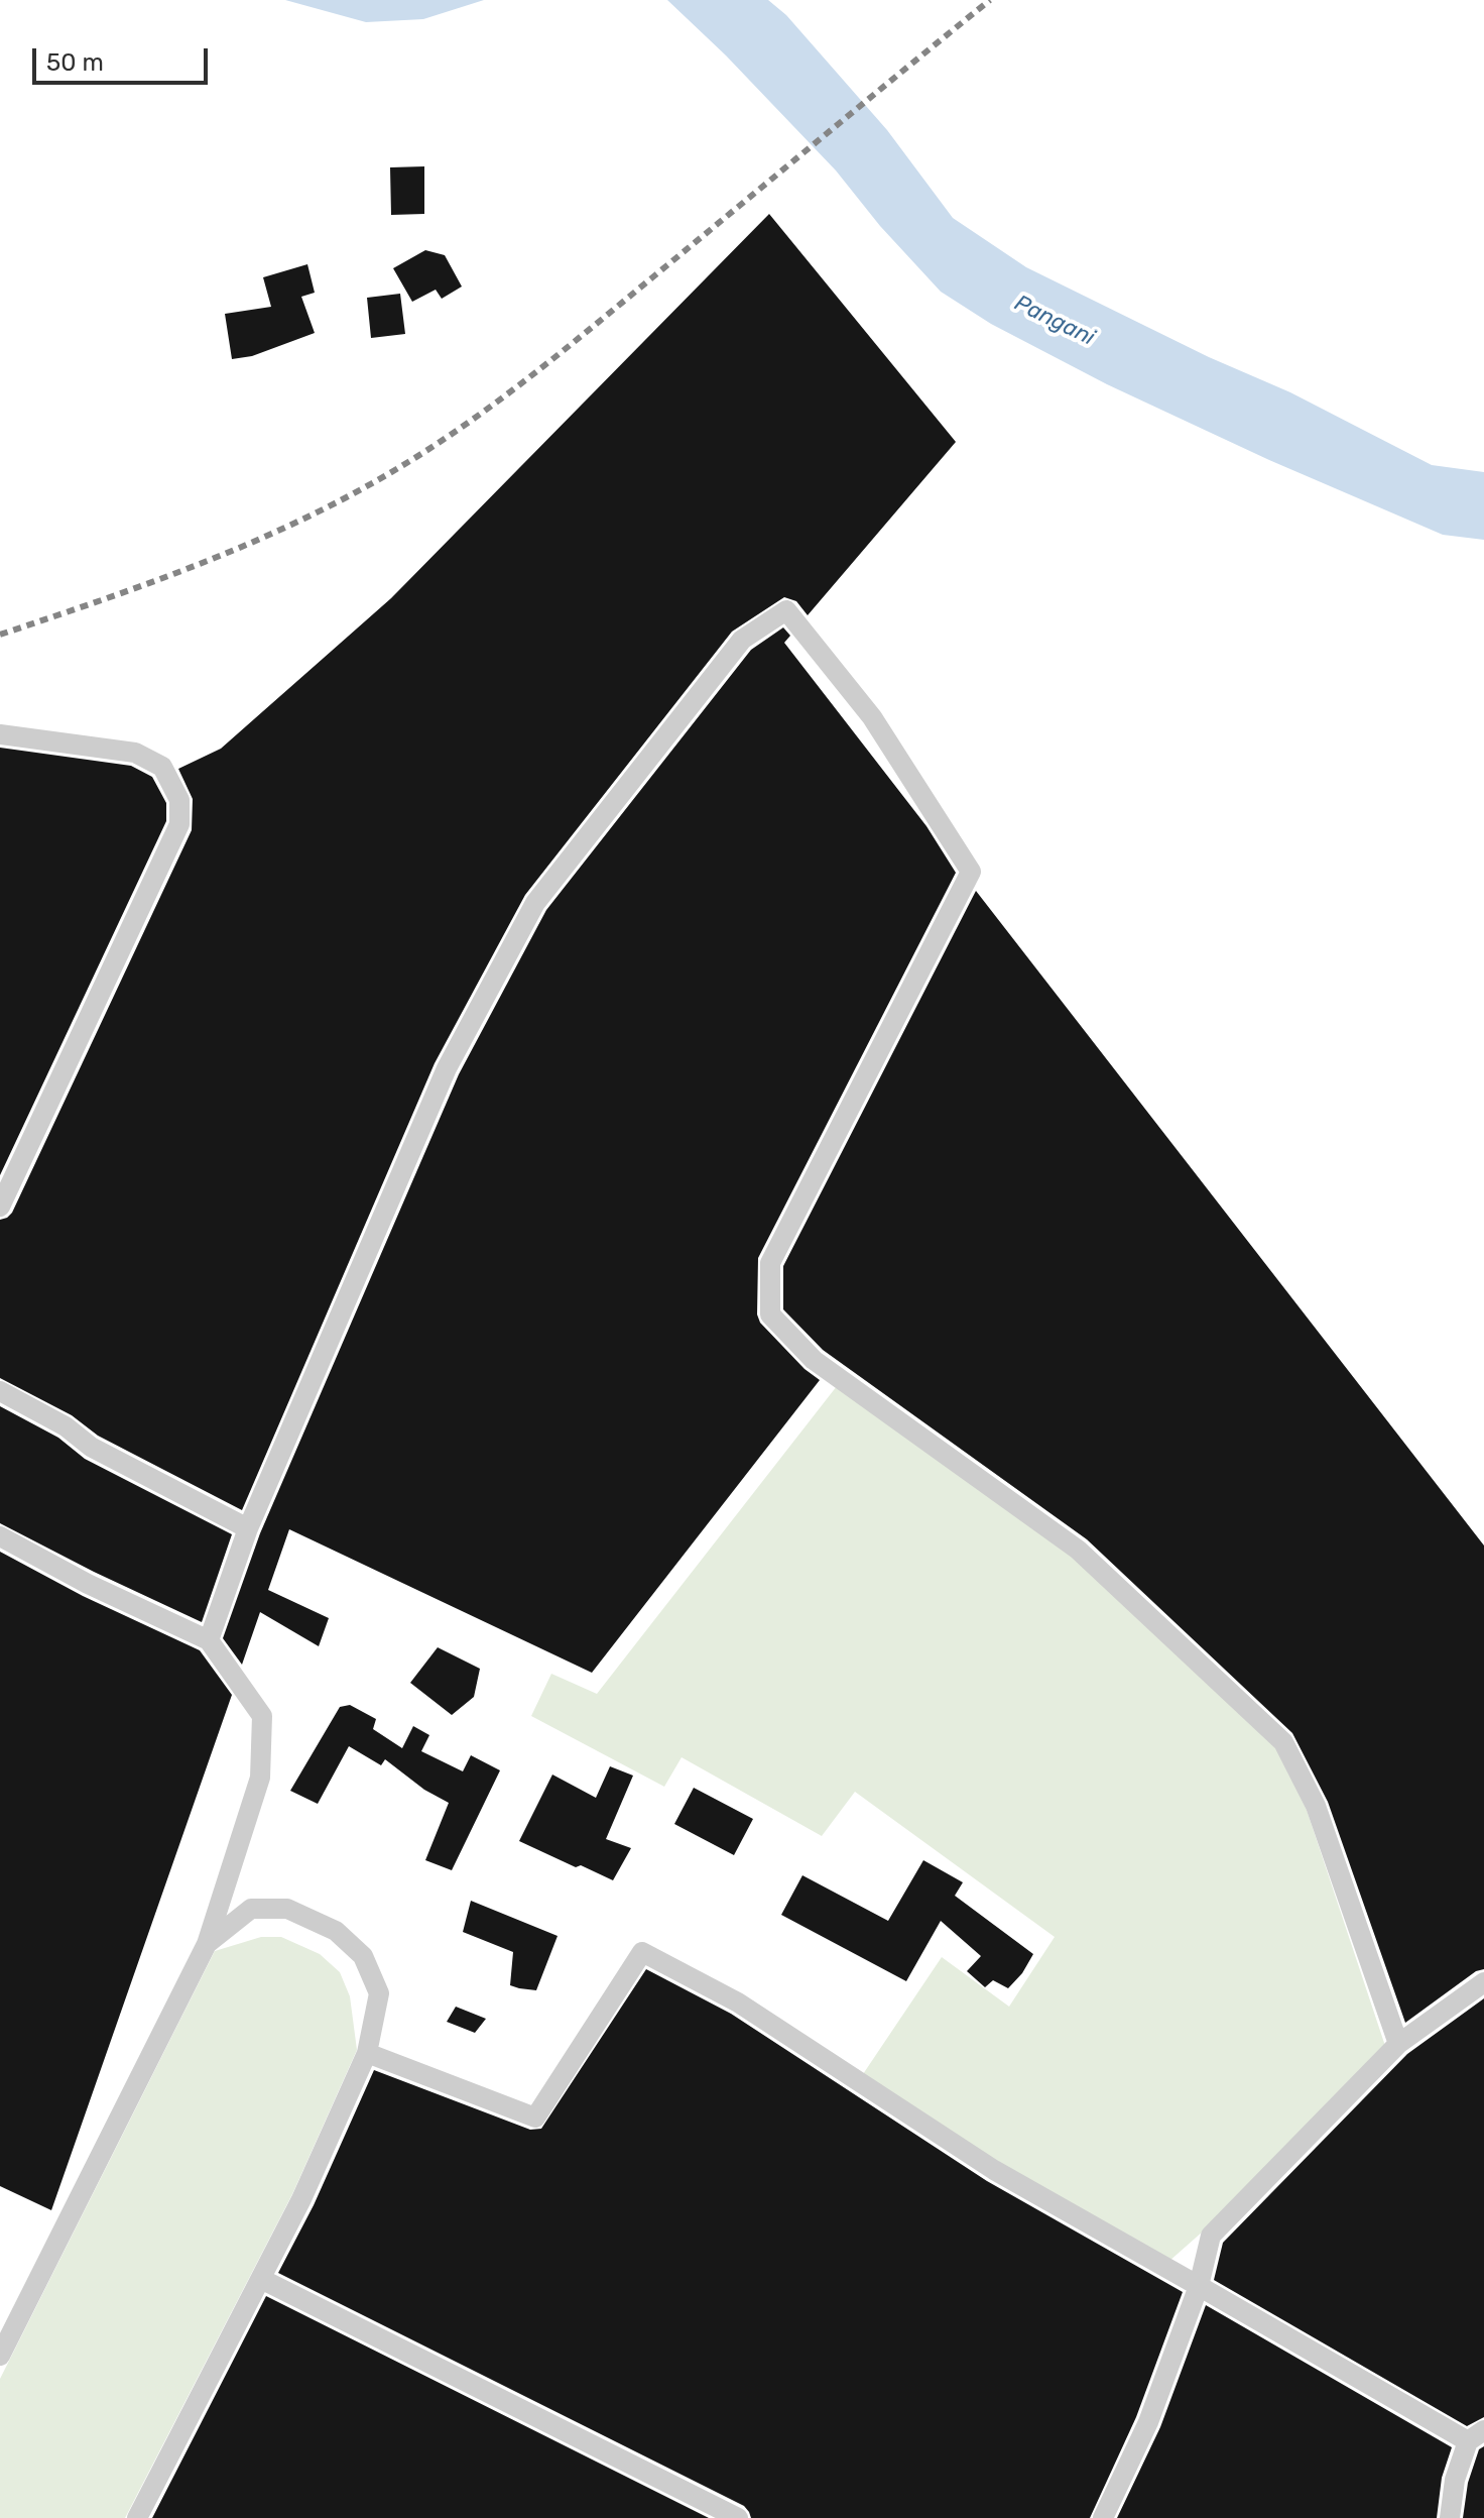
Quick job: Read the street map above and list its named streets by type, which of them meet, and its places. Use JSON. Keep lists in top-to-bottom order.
{
  "water": ["Pangani"],
  "scale_bar": "50 m"
}
